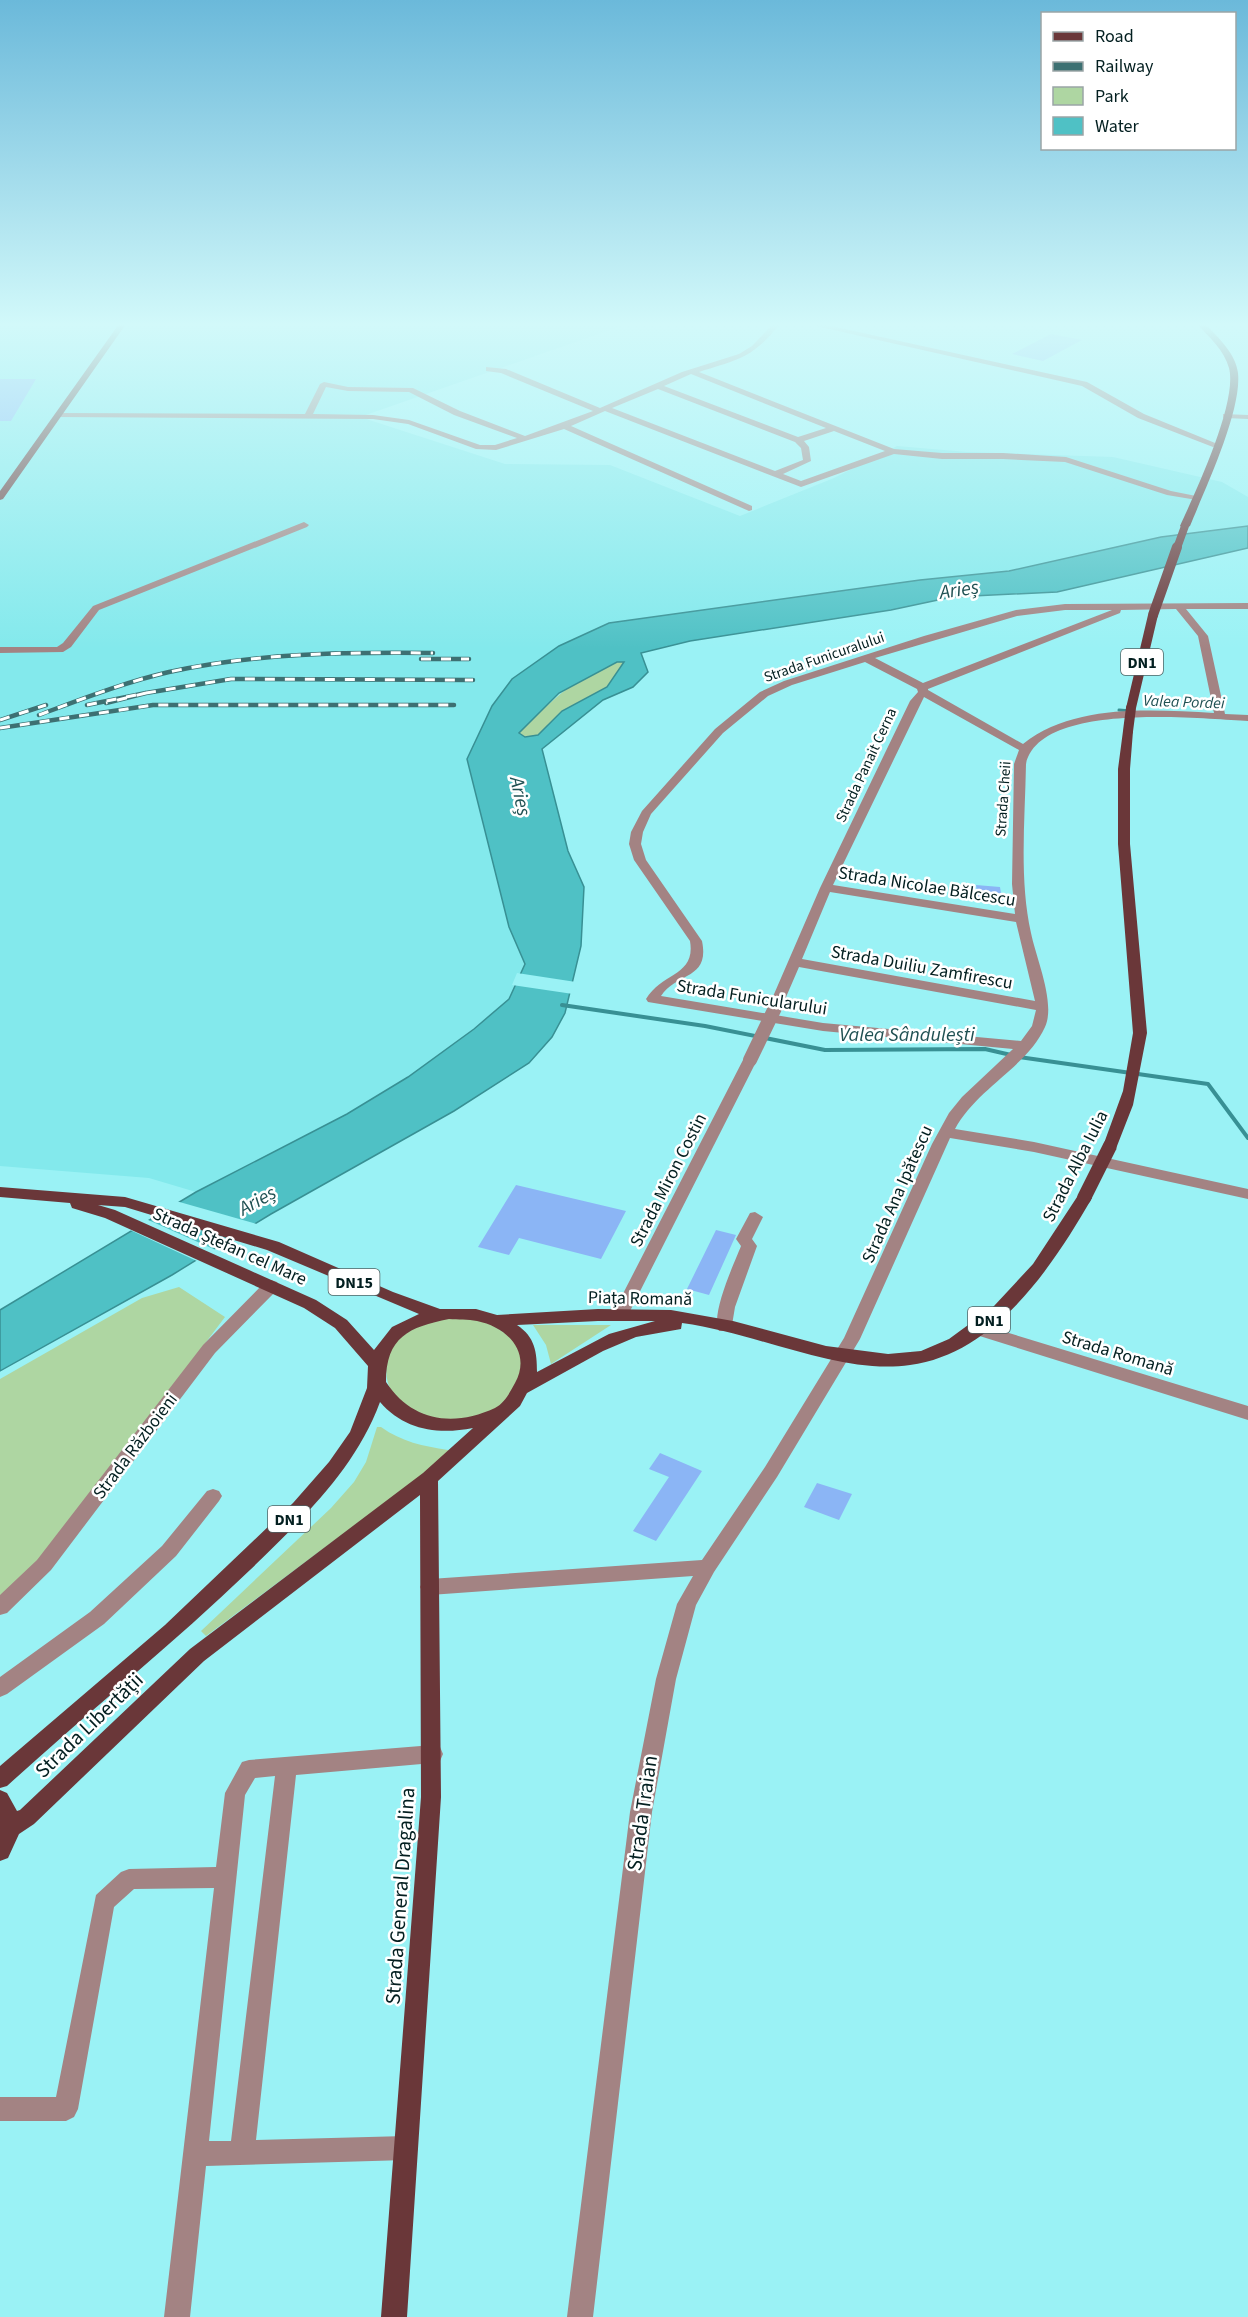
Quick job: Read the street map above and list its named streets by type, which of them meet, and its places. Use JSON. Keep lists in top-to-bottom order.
{
  "streets": {
    "main road": [
      "DN1",
      "Strada Alba Iulia",
      "Strada Ștefan cel Mare",
      "DN15",
      "Piața Romană",
      "Strada Libertății",
      "Strada General Dragalina"
    ],
    "street": [
      "Strada Funicuralului",
      "Strada Panait Cerna",
      "Strada Cheii",
      "Strada Nicolae Bălcescu",
      "Strada Duiliu Zamfirescu",
      "Strada Funicularului",
      "Strada Miron Costin",
      "Strada Ana Ipătescu",
      "Strada Romană",
      "Strada Războieni",
      "Strada Traian"
    ]
  },
  "crossings": [
    ["Strada Funicuralului", "Strada Funicularului"],
    ["DN1", "Strada Alba Iulia"],
    ["DN1", "Strada Ștefan cel Mare"],
    ["DN1", "Piața Romană"],
    ["DN1", "Strada Libertății"],
    ["Strada Panait Cerna", "Strada Nicolae Bălcescu"],
    ["Strada Panait Cerna", "Strada Duiliu Zamfirescu"],
    ["Strada Panait Cerna", "Strada Miron Costin"],
    ["Strada Cheii", "Strada Nicolae Bălcescu"],
    ["Strada Cheii", "Strada Duiliu Zamfirescu"],
    ["Strada Funicularului", "Strada Ana Ipătescu"],
    ["Strada Alba Iulia", "Strada Ana Ipătescu"],
    ["Strada Alba Iulia", "Piața Romană"],
    ["Strada Alba Iulia", "Strada Romană"],
    ["Strada Alba Iulia", "Strada Traian"],
    ["Strada Miron Costin", "Piața Romană"],
    ["Strada Ana Ipătescu", "Strada Traian"],
    ["Strada Ștefan cel Mare", "Piața Romană"],
    ["Strada Ștefan cel Mare", "Strada Războieni"],
    ["Strada Ștefan cel Mare", "Strada Libertății"],
    ["Piața Romană", "Strada Libertății"],
    ["Piața Romană", "Strada General Dragalina"]
  ],
  "water": ["Arieș", "Valea Pordei", "Valea Sândulești"],
  "legend": [
    "Road",
    "Railway",
    "Park",
    "Water"
  ]
}
